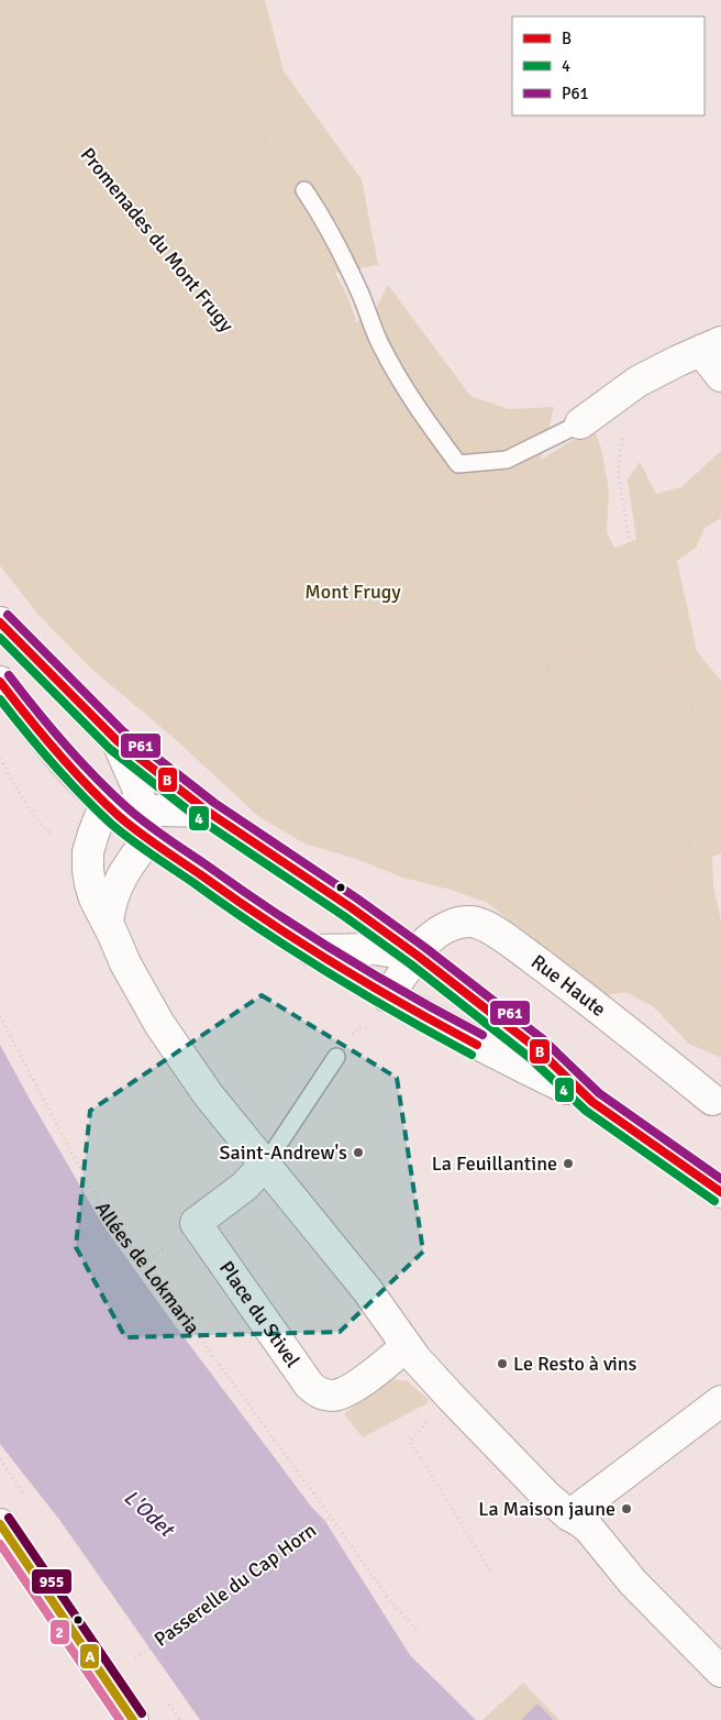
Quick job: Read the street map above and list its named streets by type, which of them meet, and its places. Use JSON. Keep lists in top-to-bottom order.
{
  "streets": {
    "street": ["Rue Haute", "Place du Stivel"],
    "path": ["Promenades du Mont Frugy", "Allées de Lokmaria", "Passerelle du Cap Horn"]
  },
  "crossings": [
    ["Allées de Lokmaria", "Passerelle du Cap Horn"]
  ],
  "water": ["L'Odet"],
  "parks": ["Mont Frugy"],
  "places": [
    "Saint-Andrew's",
    "La Feuillantine",
    "Le Resto à vins",
    "La Maison jaune"
  ],
  "lines": [
    "transit line P61",
    "transit line B",
    "transit line 4",
    "transit line 955",
    "transit line A",
    "transit line 2"
  ],
  "legend": ["B", "4", "P61"]
}
